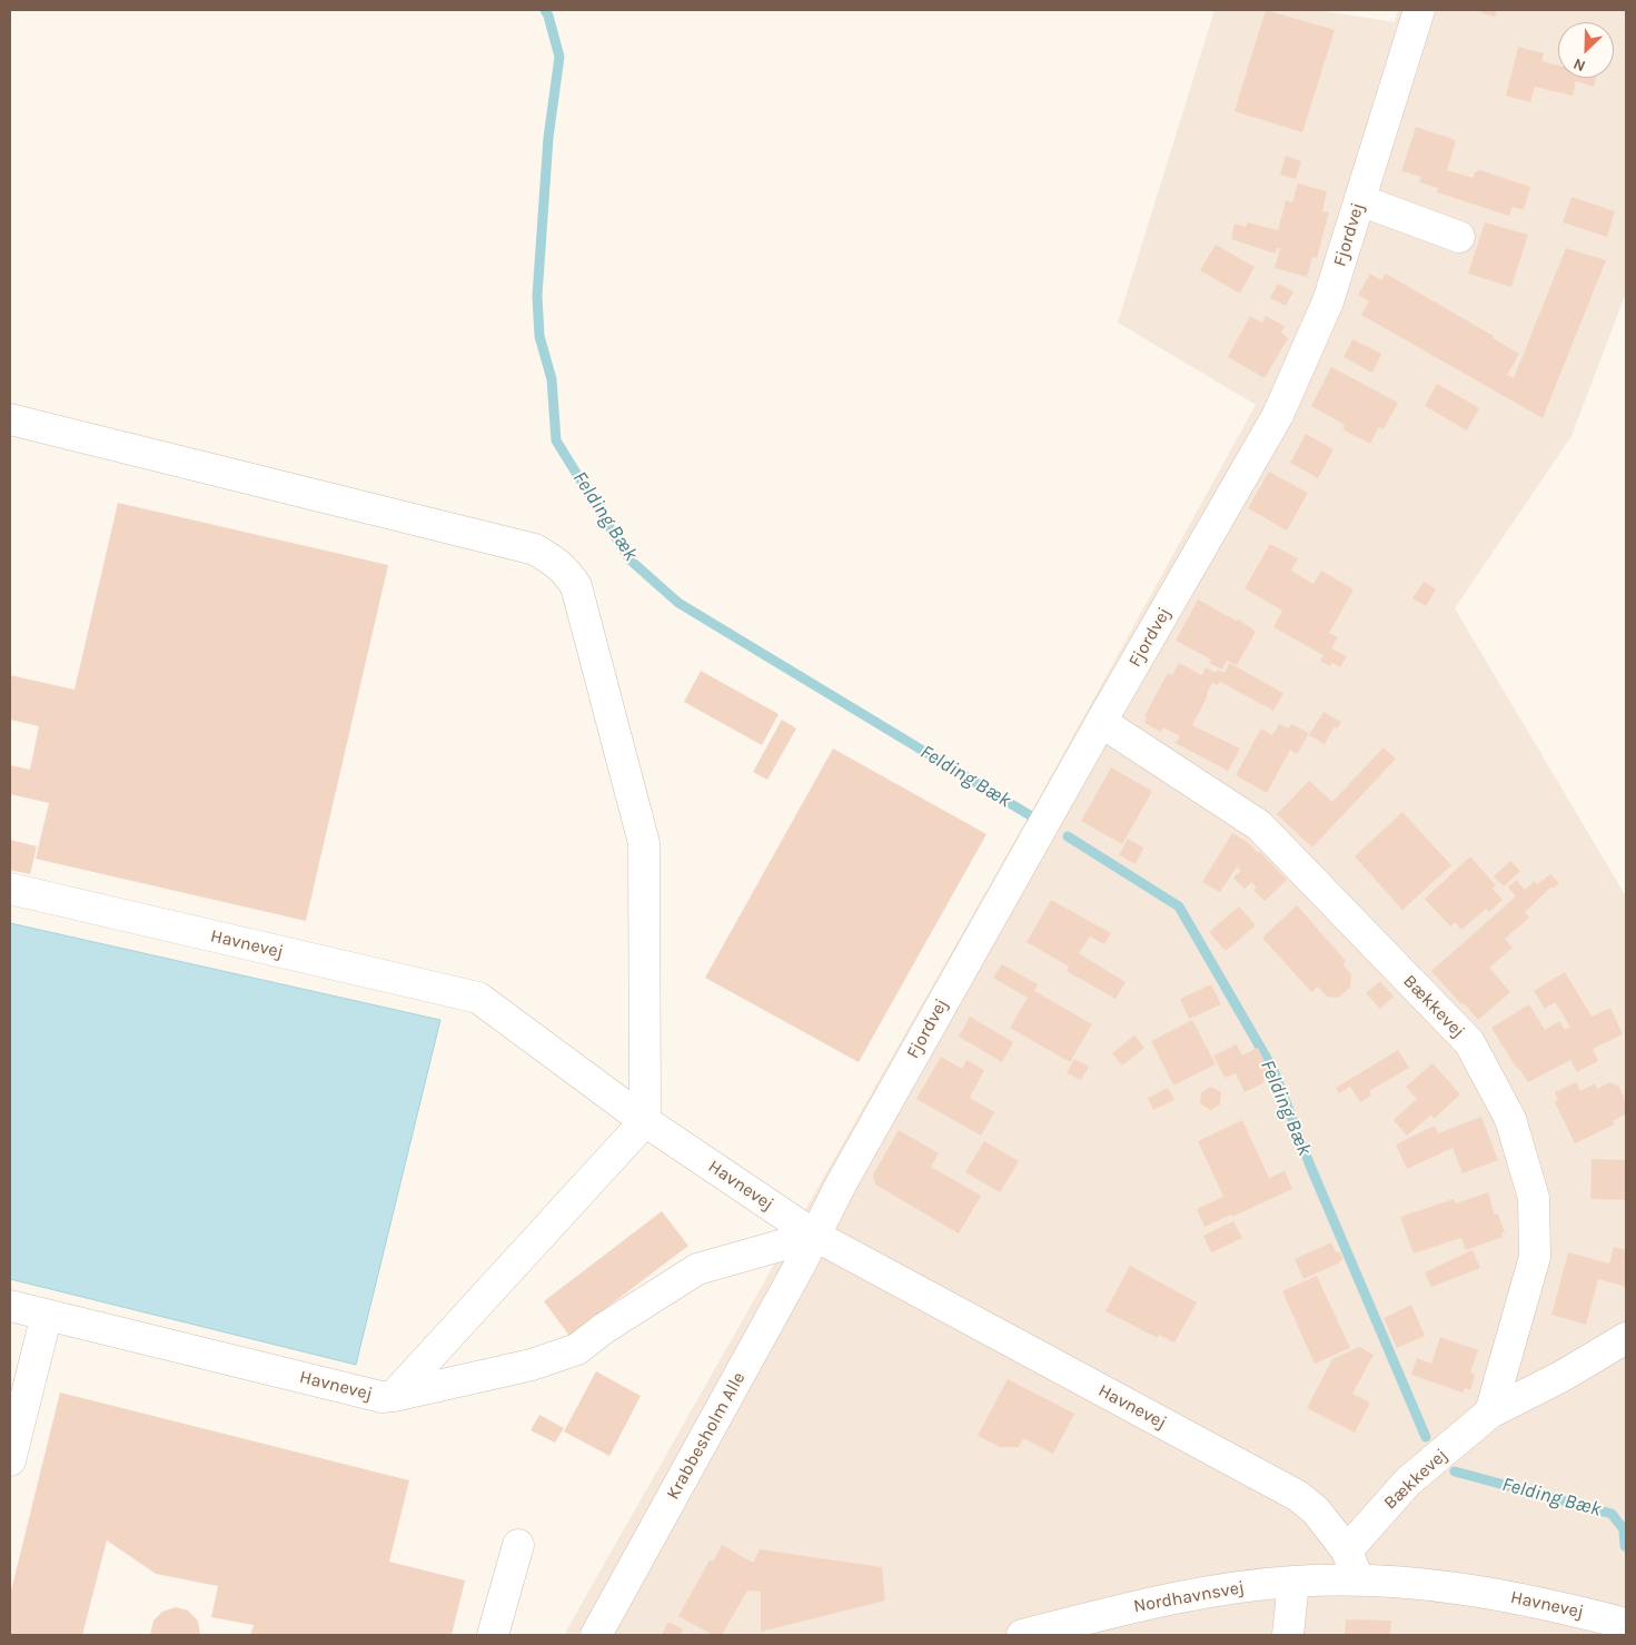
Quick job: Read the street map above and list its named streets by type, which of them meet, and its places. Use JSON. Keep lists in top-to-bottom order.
{
  "streets": {
    "street": [
      "Fjordvej",
      "Havnevej",
      "Bækkevej",
      "Krabbesholm Alle",
      "Nordhavnsvej"
    ]
  },
  "crossings": [
    ["Fjordvej", "Havnevej"],
    ["Fjordvej", "Bækkevej"],
    ["Fjordvej", "Krabbesholm Alle"],
    ["Havnevej", "Bækkevej"],
    ["Havnevej", "Krabbesholm Alle"],
    ["Havnevej", "Nordhavnsvej"]
  ],
  "water": ["Felding Bæk"],
  "north": "bottom left"
}
